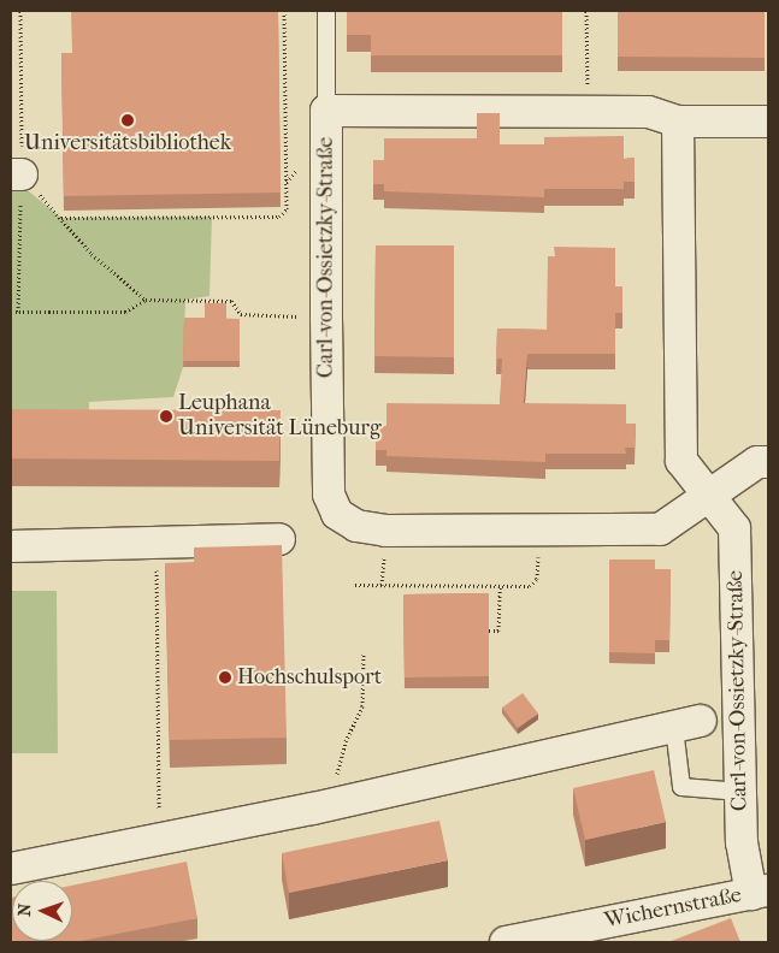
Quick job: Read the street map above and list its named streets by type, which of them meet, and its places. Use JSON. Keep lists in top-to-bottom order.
{
  "streets": {
    "street": ["Carl-von-Ossietzky-Straße", "Wichernstraße"]
  },
  "crossings": [
    ["Carl-von-Ossietzky-Straße", "Wichernstraße"]
  ],
  "places": ["Universitätsbibliothek", "Leuphana Universität Lüneburg", "Hochschulsport"],
  "north": "left"
}
